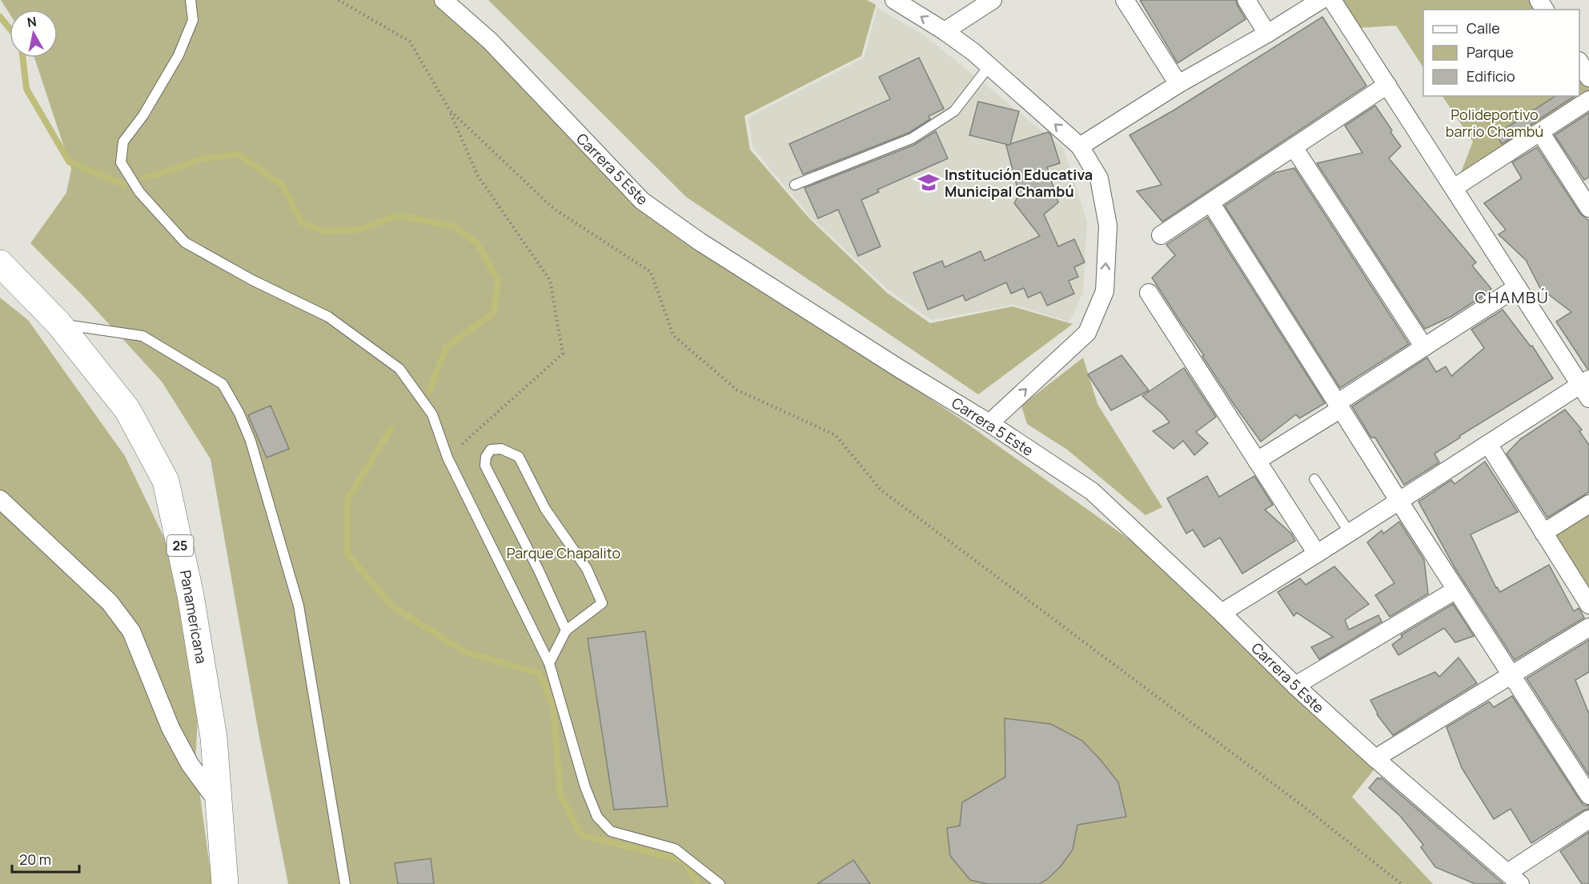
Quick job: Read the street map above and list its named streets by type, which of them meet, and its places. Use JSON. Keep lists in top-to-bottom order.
{
  "streets": {
    "main road": ["25", "Panamericana"],
    "street": ["Carrera 5 Este"]
  },
  "districts": ["CHAMBÚ"],
  "parks": ["Polideportivo barrio Chambú", "Parque Chapalito"],
  "places": {
    "school or university": ["Institución Educativa Municipal Chambú"]
  },
  "legend": ["Calle", "Parque", "Edificio"],
  "scale_bar": "20 m",
  "north": "top"
}
